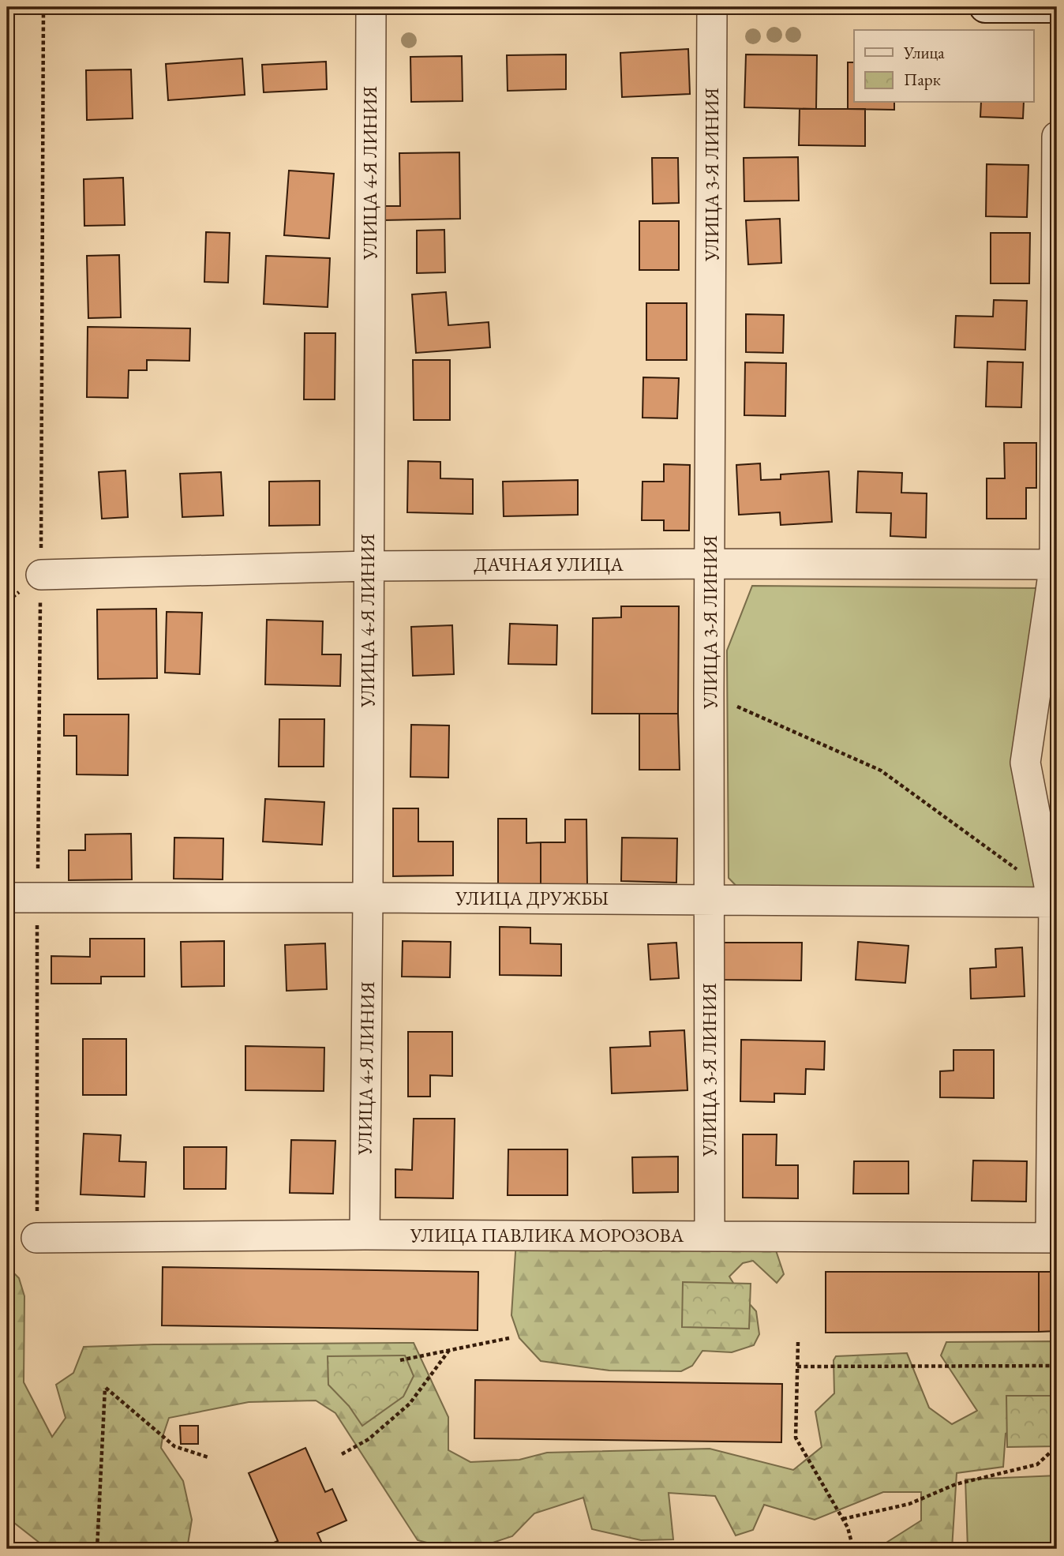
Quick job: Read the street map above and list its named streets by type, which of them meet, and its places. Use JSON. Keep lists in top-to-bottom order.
{
  "streets": {
    "street": [
      "УЛИЦА 4-Я ЛИНИЯ",
      "УЛИЦА 3-Я ЛИНИЯ",
      "ДАЧНАЯ УЛИЦА",
      "УЛИЦА ДРУЖБЫ",
      "УЛИЦА ПАВЛИКА МОРОЗОВА"
    ]
  },
  "crossings": [
    ["УЛИЦА 4-Я ЛИНИЯ", "ДАЧНАЯ УЛИЦА"],
    ["УЛИЦА 4-Я ЛИНИЯ", "УЛИЦА ДРУЖБЫ"],
    ["УЛИЦА 4-Я ЛИНИЯ", "УЛИЦА ПАВЛИКА МОРОЗОВА"],
    ["УЛИЦА 3-Я ЛИНИЯ", "ДАЧНАЯ УЛИЦА"],
    ["УЛИЦА 3-Я ЛИНИЯ", "УЛИЦА ДРУЖБЫ"],
    ["УЛИЦА 3-Я ЛИНИЯ", "УЛИЦА ПАВЛИКА МОРОЗОВА"]
  ],
  "legend": ["Улица", "Парк"]
}
